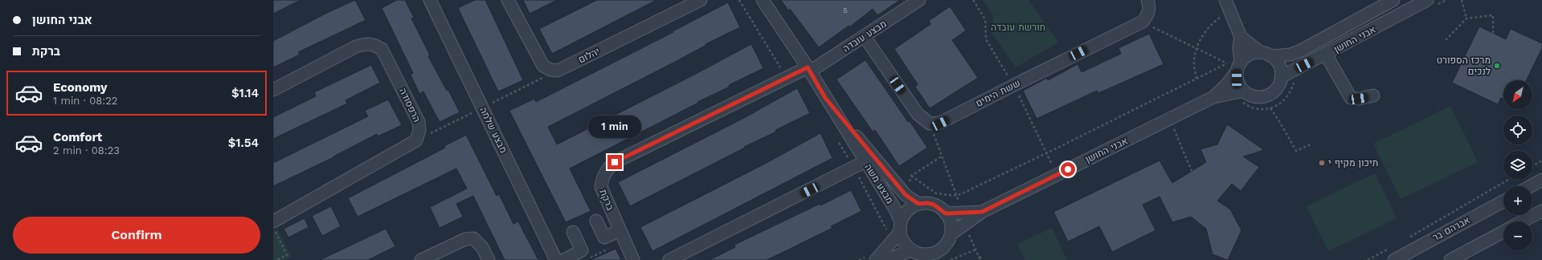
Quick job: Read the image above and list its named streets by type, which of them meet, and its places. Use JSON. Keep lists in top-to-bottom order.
{
  "streets": {
    "street": [
      "מבצע עובדה",
      "אבני החושן",
      "יהלום",
      "ששת הימים",
      "הרפסודה",
      "מבצע שלמה",
      "מבצע משה",
      "ברקת",
      "אברהם בר"
    ]
  },
  "crossings": [
    ["מבצע עובדה", "מבצע משה"],
    ["מבצע עובדה", "ברקת"],
    ["אבני החושן", "מבצע משה"],
    ["מבצע משה", "ברקת"]
  ],
  "parks": ["חורשת עובדה"],
  "places": ["מרכז הספורט לנכים", "תיכון מקיף י"],
  "house_numbers": ["5"],
  "north": "bottom left",
  "page": {
    "banner": ["אבני החושן", "ברקת"],
    "list": [
      {
        "name": "Economy",
        "note": "1 min · 08:22",
        "value": "$1.14"
      },
      {
        "name": "Comfort",
        "note": "2 min · 08:23",
        "value": "$1.54"
      }
    ],
    "map_buttons": ["+", "−"],
    "bubble": "1 min",
    "buttons": "Confirm"
  }
}
